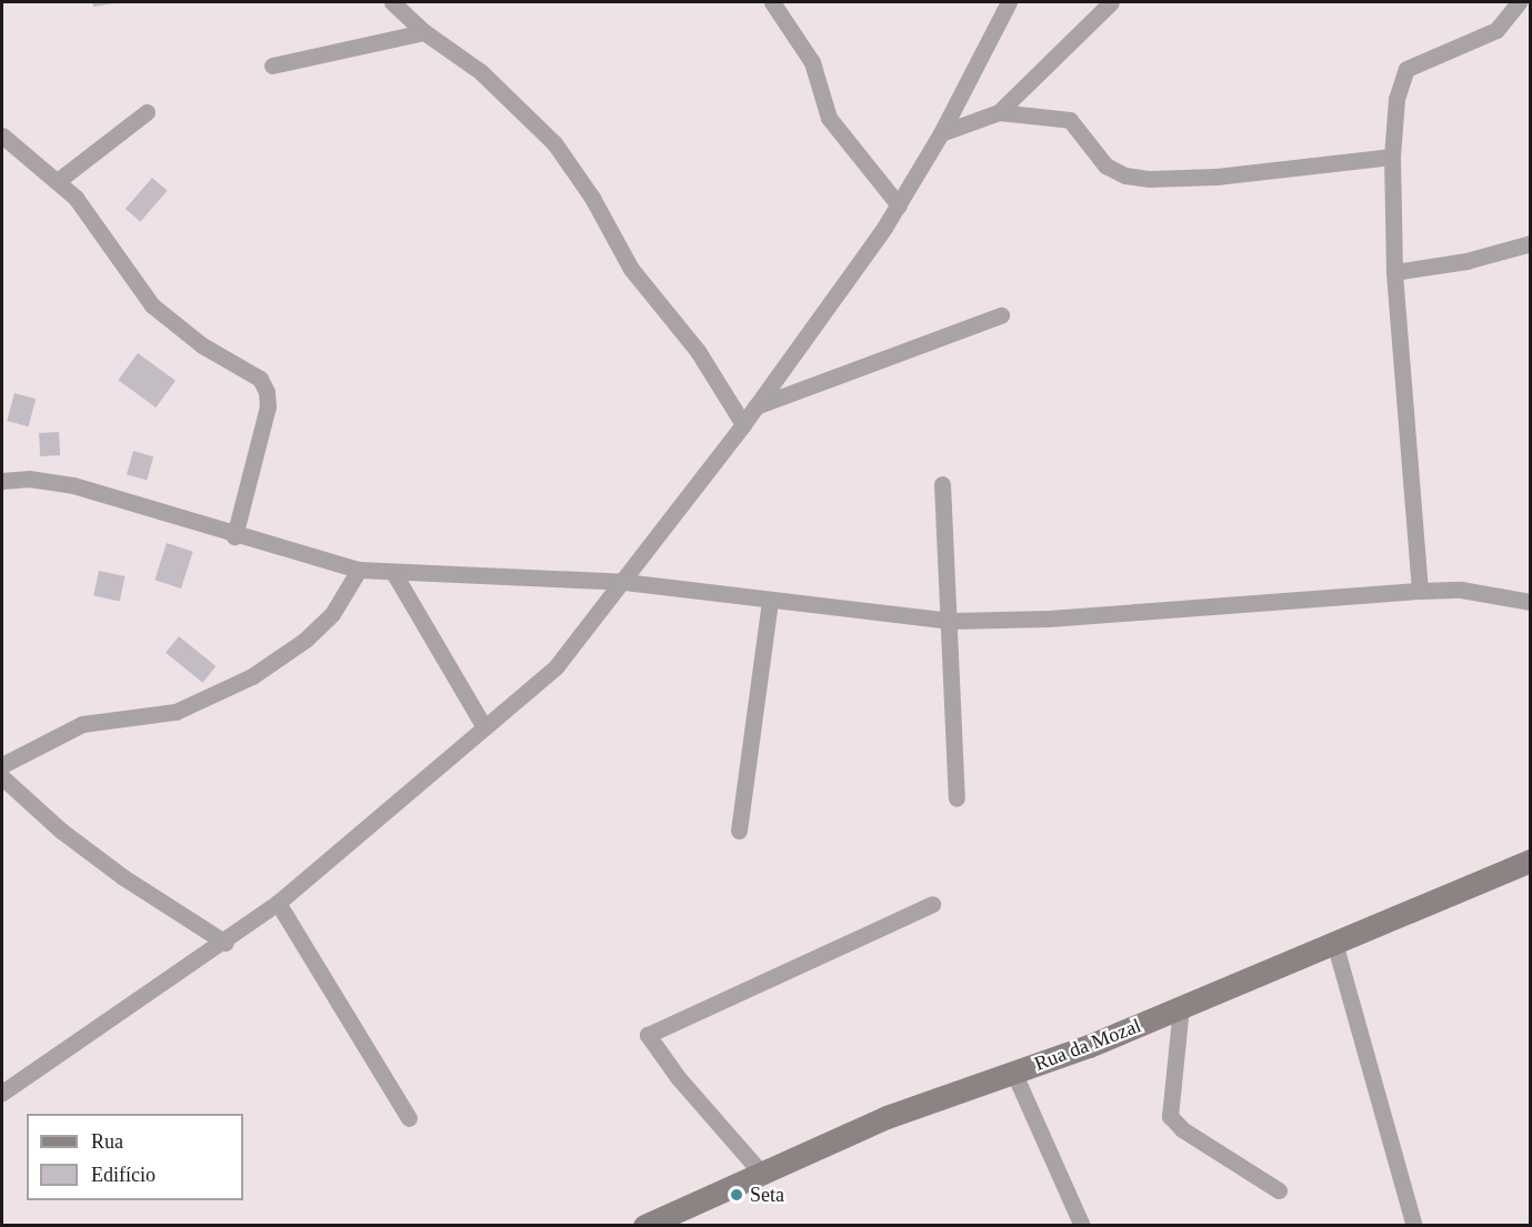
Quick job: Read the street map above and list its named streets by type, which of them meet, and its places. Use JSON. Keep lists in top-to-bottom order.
{
  "streets": {
    "main road": ["Rua da Mozal"]
  },
  "places": ["Seta"],
  "legend": ["Rua", "Edifício"]
}
